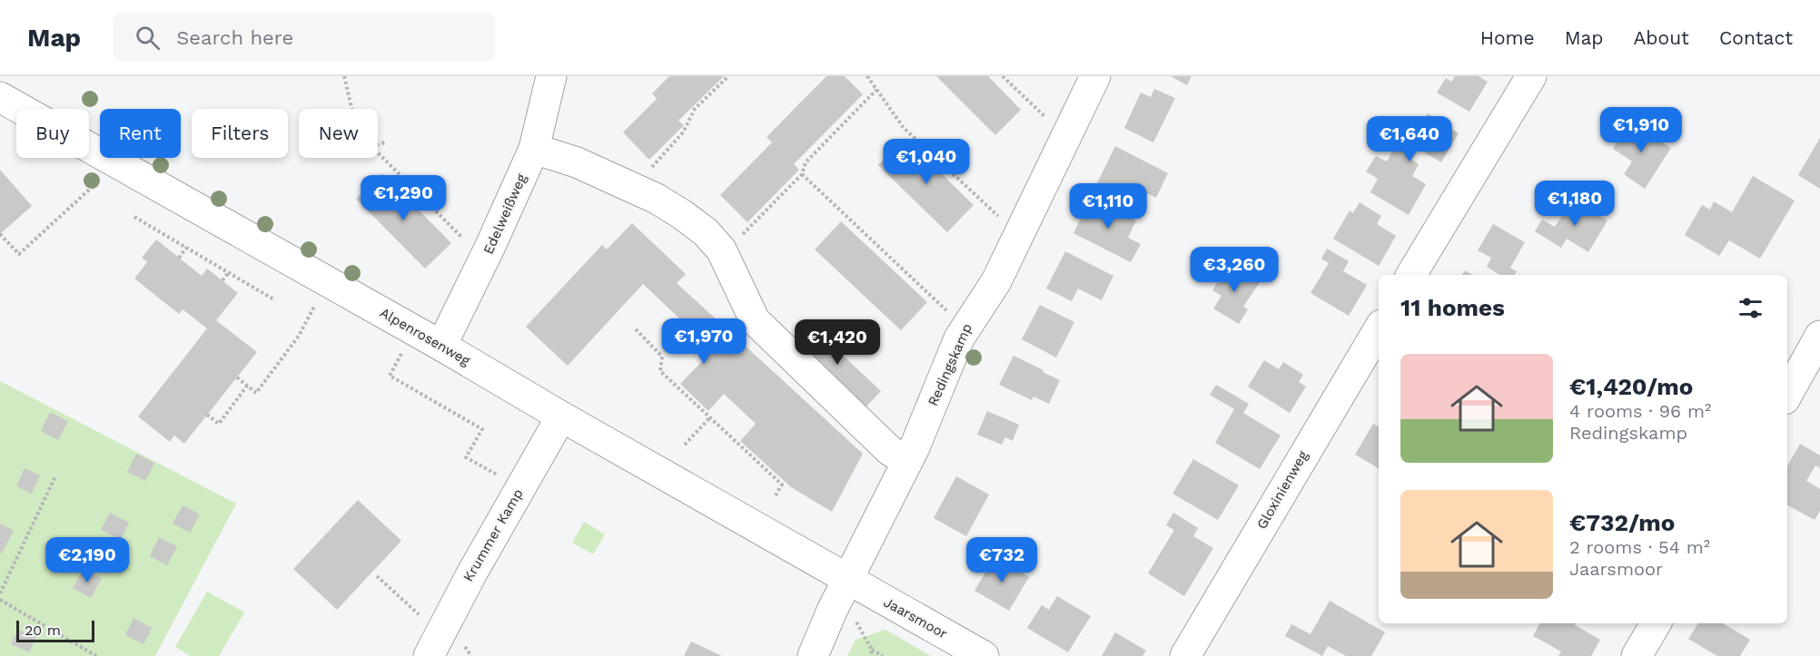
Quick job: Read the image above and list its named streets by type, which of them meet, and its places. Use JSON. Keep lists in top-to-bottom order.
{
  "streets": {
    "street": [
      "Edelweißweg",
      "Alpenrosenweg",
      "Redingskamp",
      "Gloxinienweg",
      "Krummer Kamp",
      "Jaarsmoor"
    ]
  },
  "crossings": [
    ["Edelweißweg", "Alpenrosenweg"],
    ["Alpenrosenweg", "Redingskamp"],
    ["Alpenrosenweg", "Krummer Kamp"],
    ["Alpenrosenweg", "Jaarsmoor"],
    ["Redingskamp", "Jaarsmoor"]
  ],
  "scale_bar": "20 m",
  "page": {
    "header": "Map",
    "search": "Search here",
    "nav": [
      "Home",
      "Map",
      "About",
      "Contact"
    ],
    "price": [
      "€1,910",
      "€1,640",
      "€1,040",
      "€1,290",
      "€1,180",
      "€1,110",
      "€3,260",
      "€1,970",
      "€1,420",
      "€2,190",
      "€732"
    ],
    "chip": [
      "Buy",
      "Rent",
      "Filters",
      "New"
    ],
    "heading": "11 homes",
    "list": [
      {
        "name": "€1,420/mo",
        "note": "4 rooms · 96 m² · Redingskamp"
      },
      {
        "name": "€732/mo",
        "note": "2 rooms · 54 m² · Jaarsmoor"
      }
    ],
    "scale": "20 m"
  }
}
